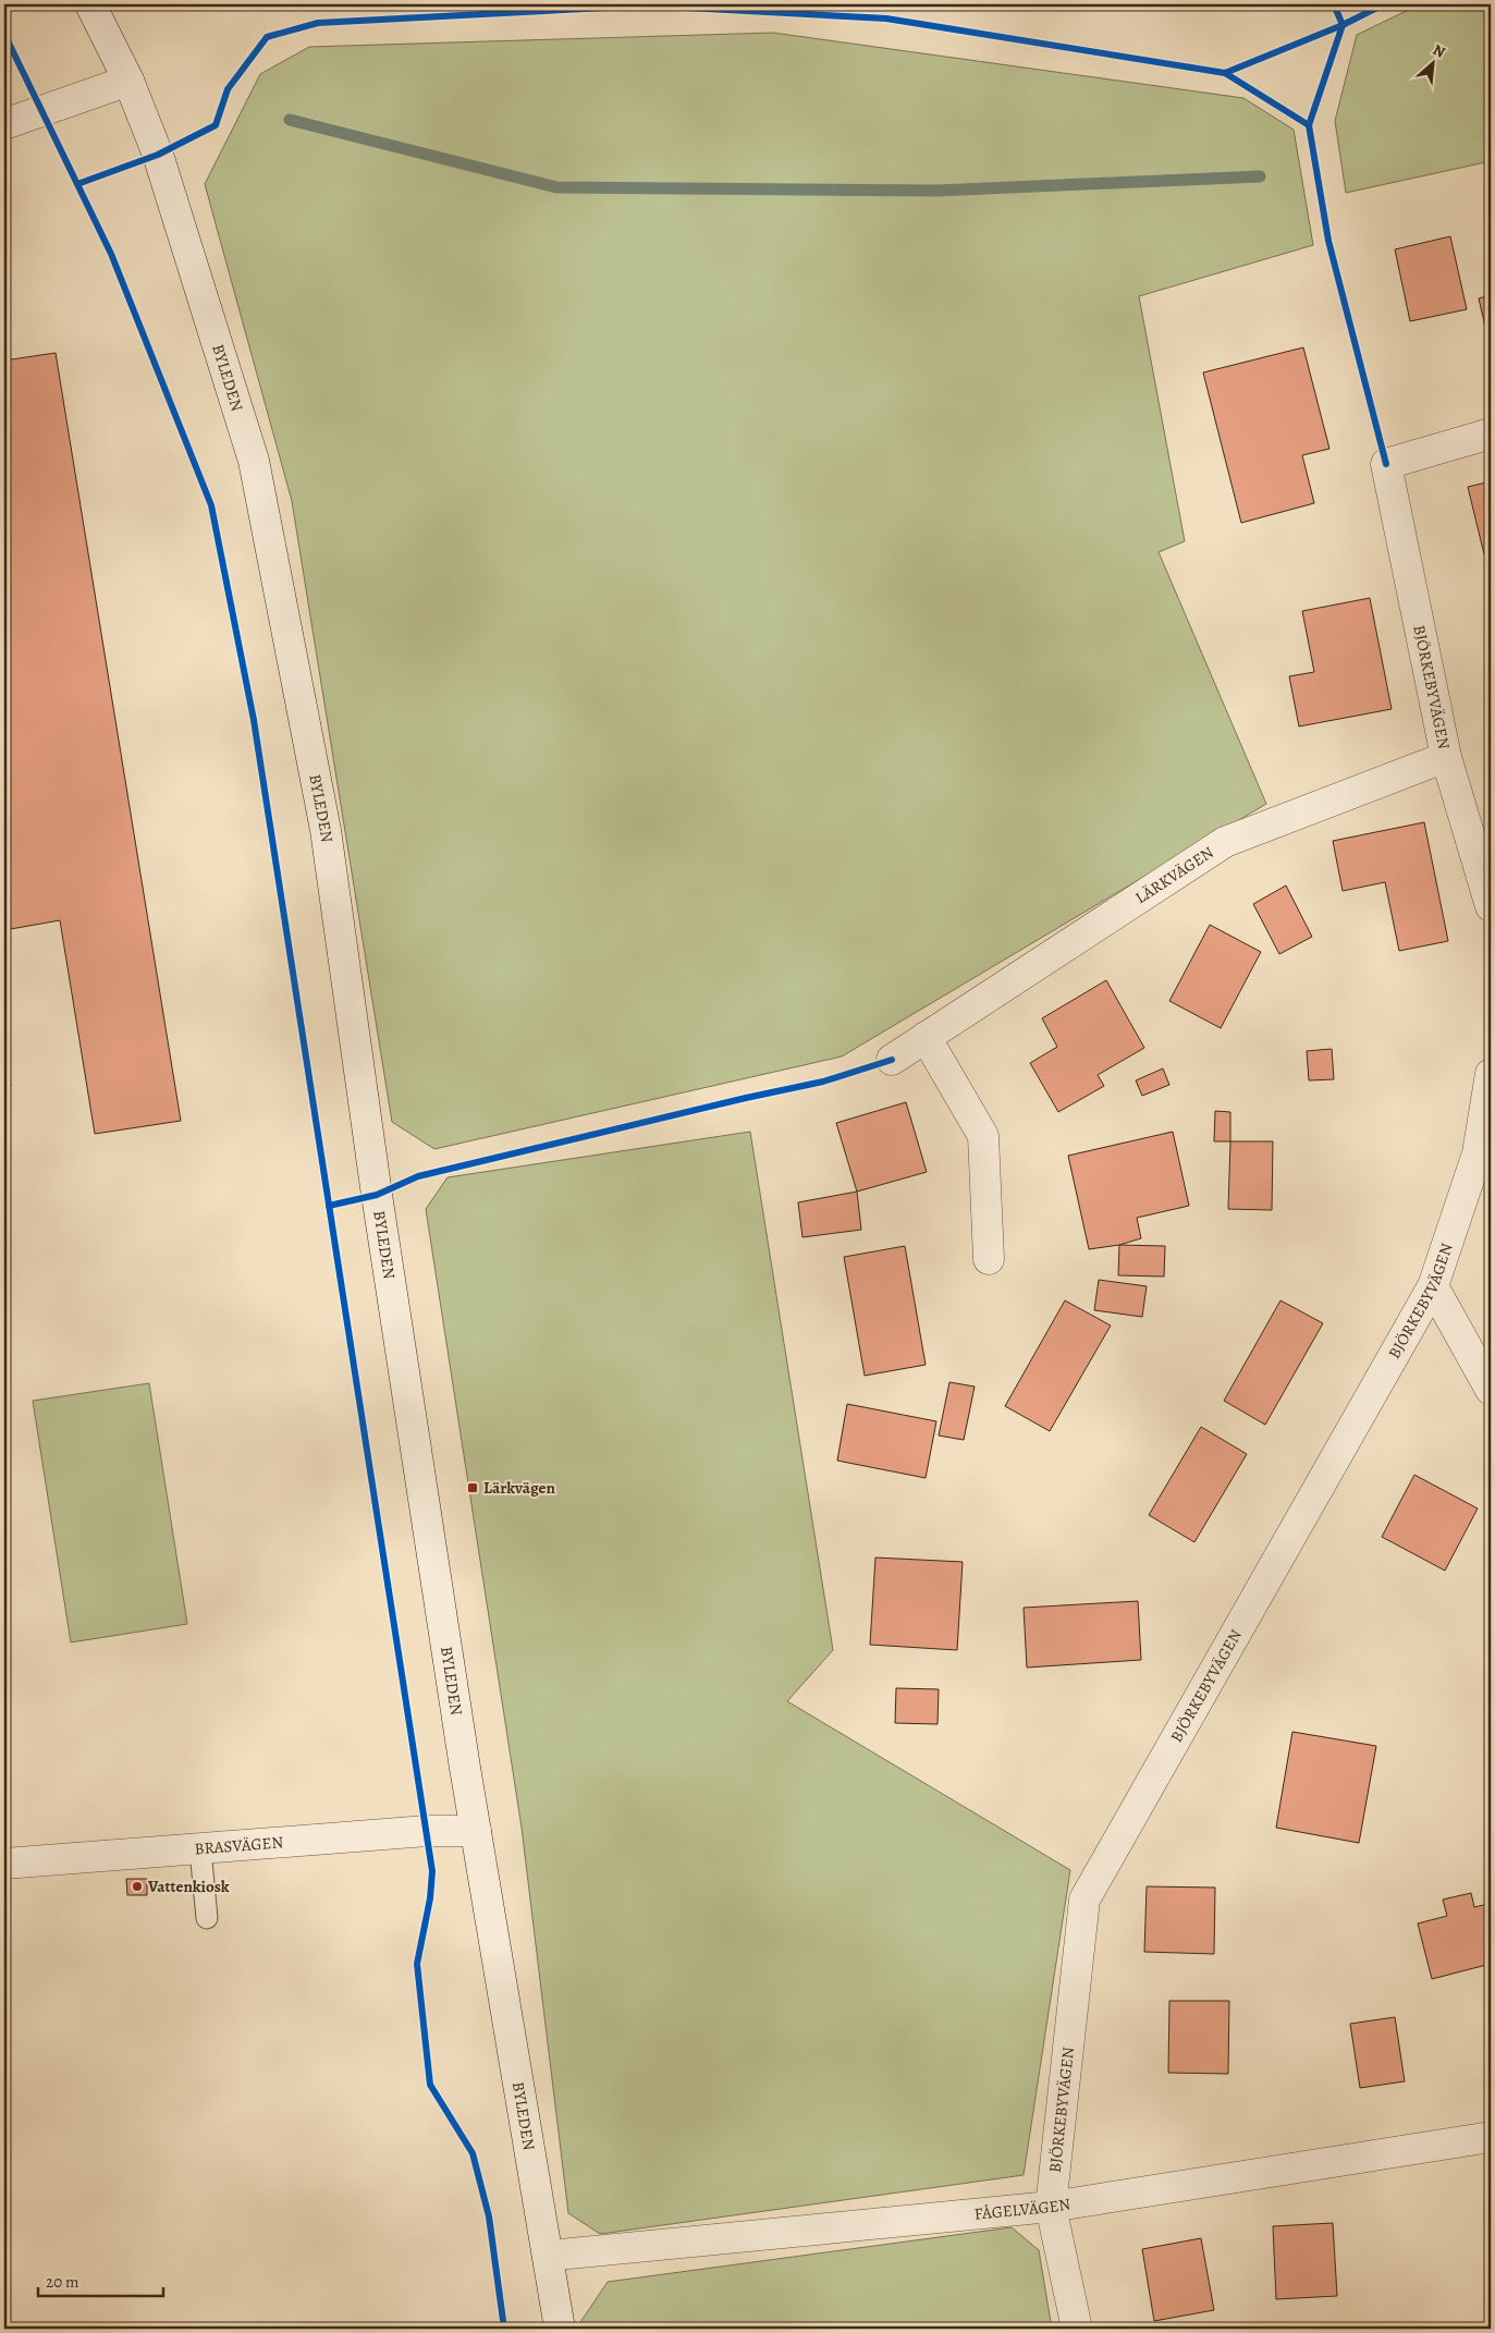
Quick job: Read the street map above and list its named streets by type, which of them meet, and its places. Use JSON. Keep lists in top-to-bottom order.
{
  "streets": {
    "street": [
      "BYLEDEN",
      "BJÖRKEBYVÄGEN",
      "LÄRKVÄGEN",
      "BRASVÄGEN",
      "FÅGELVÄGEN"
    ]
  },
  "crossings": [
    ["BYLEDEN", "BRASVÄGEN"],
    ["BYLEDEN", "FÅGELVÄGEN"],
    ["BJÖRKEBYVÄGEN", "LÄRKVÄGEN"],
    ["BJÖRKEBYVÄGEN", "FÅGELVÄGEN"]
  ],
  "places": {
    "transit": ["Lärkvägen"],
    "other": ["Vattenkiosk"]
  },
  "scale_bar": "20 m",
  "north": "top right"
}
